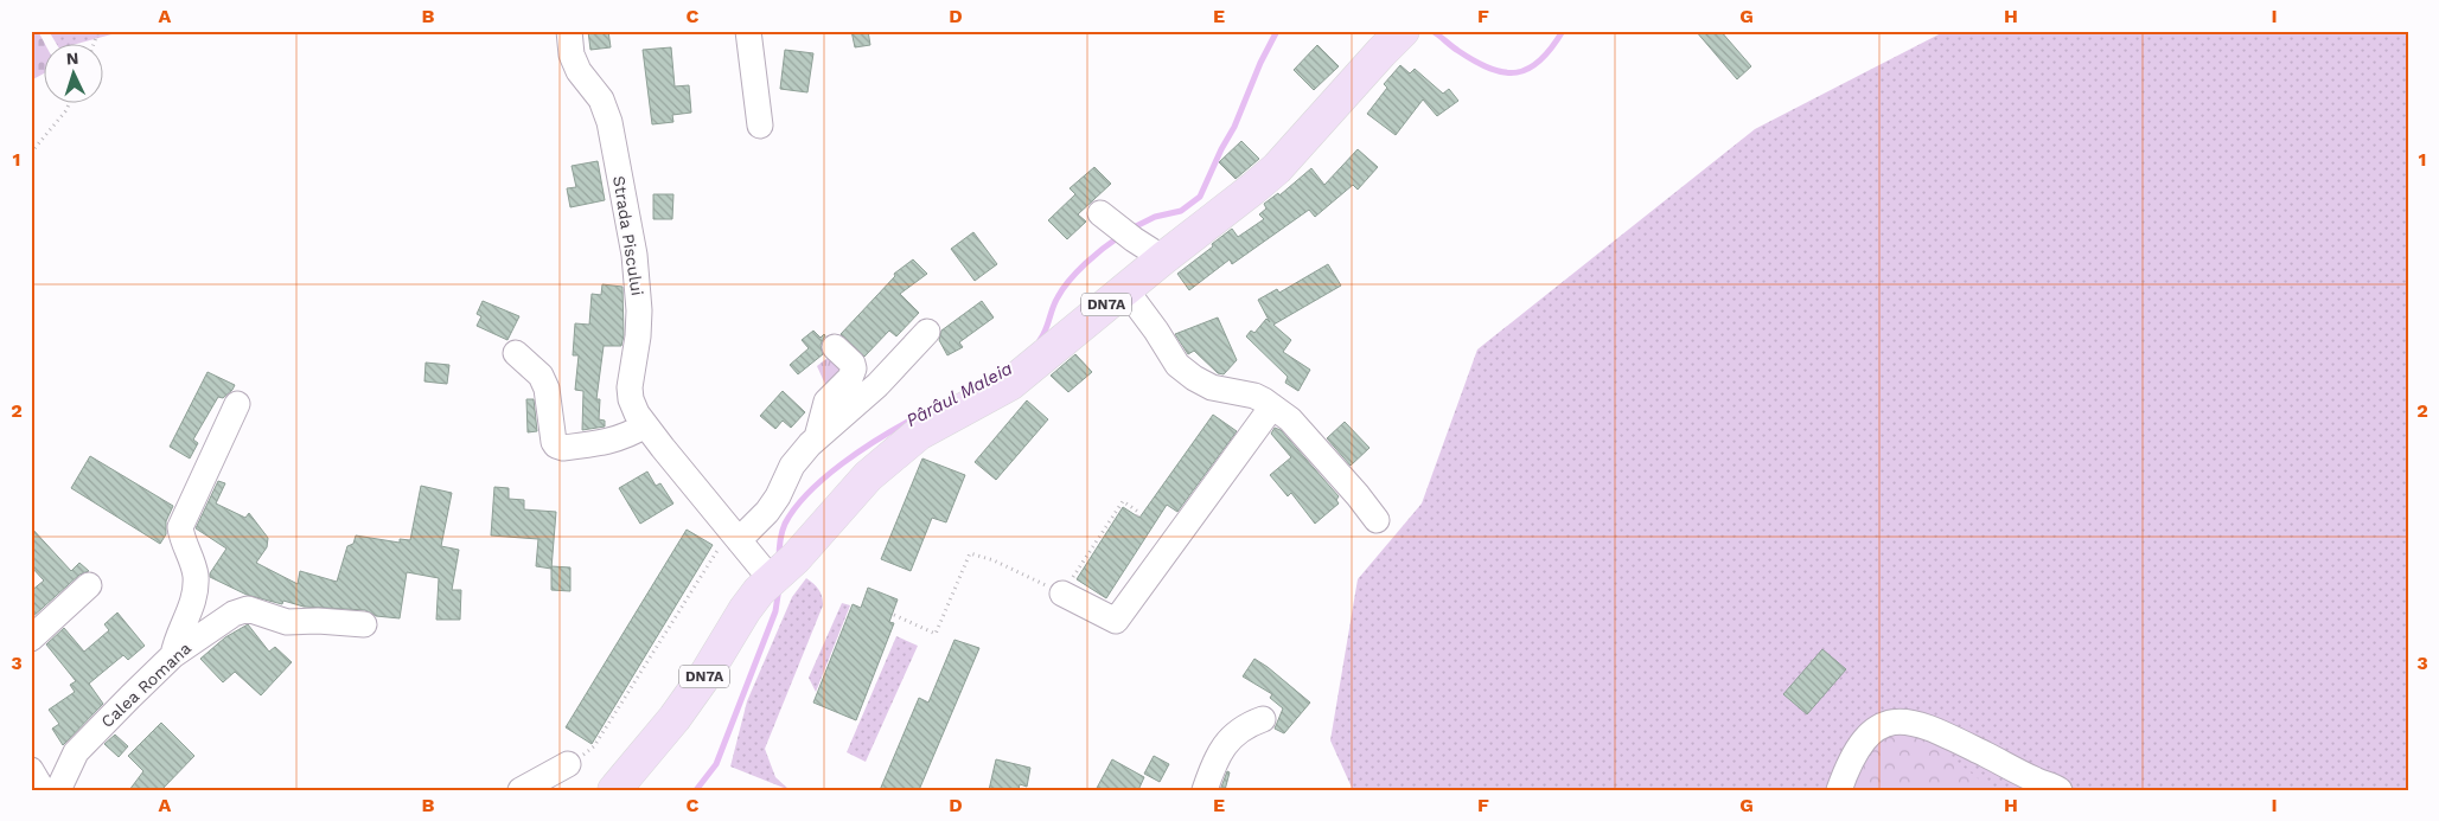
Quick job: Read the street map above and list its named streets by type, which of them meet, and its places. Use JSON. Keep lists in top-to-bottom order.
{
  "streets": {
    "main road": ["DN7A"],
    "street": ["Strada Piscului", "Calea Romana"]
  },
  "crossings": [
    ["Strada Piscului", "DN7A"]
  ],
  "water": ["Pârâul Maleia"],
  "north": "top",
  "grid": {
    "columns": [
      "A",
      "B",
      "C",
      "D",
      "E",
      "F",
      "G",
      "H",
      "I"
    ],
    "rows": ["1", "2", "3"]
  }
}
